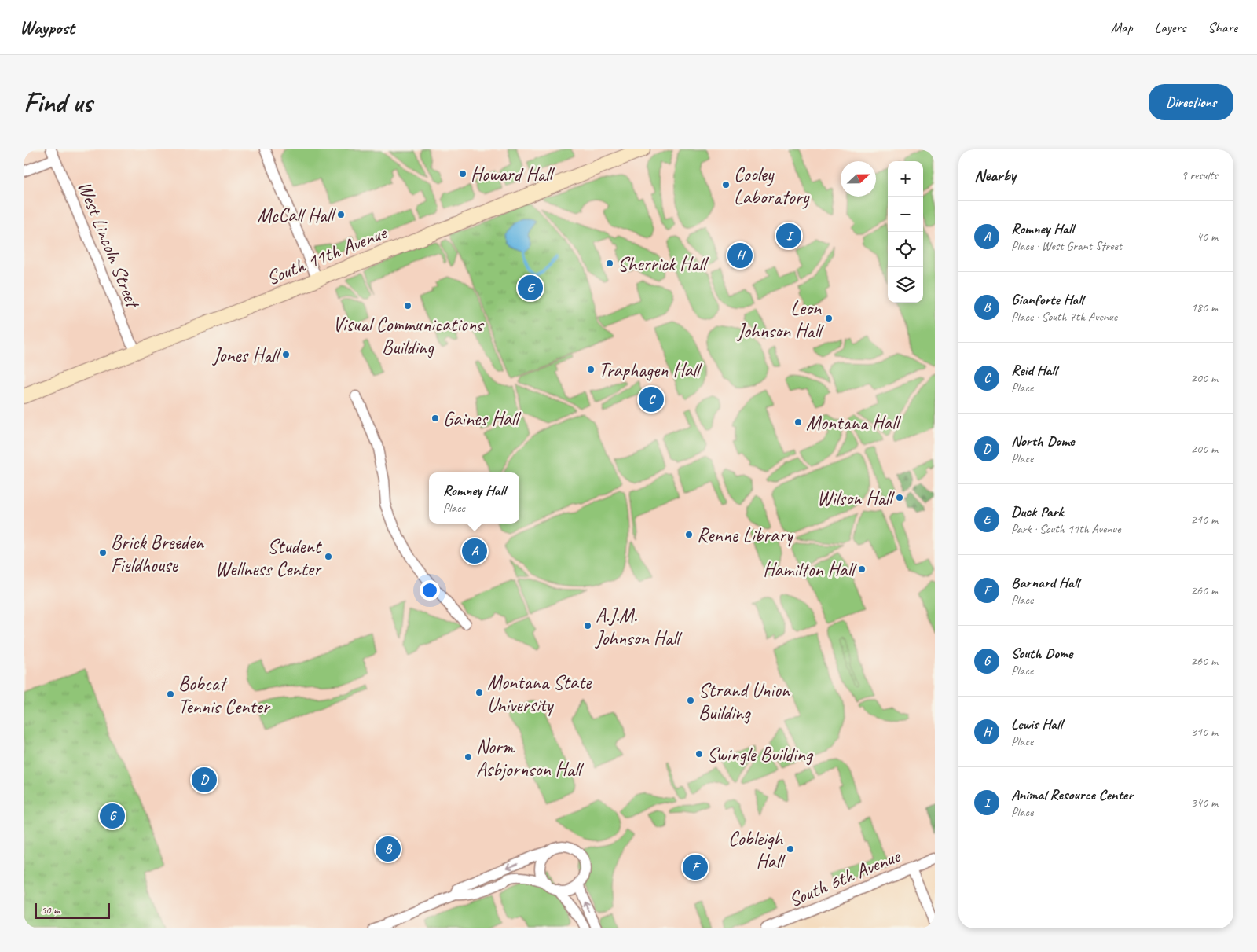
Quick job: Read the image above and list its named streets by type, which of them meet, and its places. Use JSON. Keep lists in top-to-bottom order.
{
  "streets": {
    "street": ["West Lincoln Street", "South 11th Avenue", "South 6th Avenue"]
  },
  "crossings": [
    ["West Lincoln Street", "South 11th Avenue"]
  ],
  "places": [
    "Howard Hall",
    "Cooley Laboratory",
    "McCall Hall",
    "Sherrick Hall",
    "Visual Communications Building",
    "Leon Johnson Hall",
    "Jones Hall",
    "Traphagen Hall",
    "Gaines Hall",
    "Montana Hall",
    "Wilson Hall",
    "Renne Library",
    "Brick Breeden Fieldhouse",
    "Student Wellness Center",
    "Hamilton Hall",
    "A.J.M. Johnson Hall",
    "Montana State University",
    "Bobcat Tennis Center",
    "Strand Union Building",
    "Swingle Building",
    "Norm Asbjornson Hall",
    "Cobleigh Hall"
  ],
  "scale_bar": "50 m",
  "north": "right",
  "page": {
    "header": "Waypost",
    "nav": ["Map", "Layers", "Share"],
    "buttons": "Directions",
    "title": "Find us",
    "heading": ["Nearby", "9 results"],
    "map_buttons": ["+", "−"],
    "list": [
      {
        "mark": "A",
        "name": "Romney Hall",
        "note": "Place · West Grant Street",
        "value": "40 m"
      },
      {
        "mark": "B",
        "name": "Gianforte Hall",
        "note": "Place · South 7th Avenue",
        "value": "180 m"
      },
      {
        "mark": "C",
        "name": "Reid Hall",
        "note": "Place",
        "value": "200 m"
      },
      {
        "mark": "D",
        "name": "North Dome",
        "note": "Place",
        "value": "200 m"
      },
      {
        "mark": "E",
        "name": "Duck Park",
        "note": "Park · South 11th Avenue",
        "value": "210 m"
      },
      {
        "mark": "F",
        "name": "Barnard Hall",
        "note": "Place",
        "value": "260 m"
      },
      {
        "mark": "G",
        "name": "South Dome",
        "note": "Place",
        "value": "260 m"
      },
      {
        "mark": "H",
        "name": "Lewis Hall",
        "note": "Place",
        "value": "310 m"
      },
      {
        "mark": "I",
        "name": "Animal Resource Center",
        "note": "Place",
        "value": "340 m"
      }
    ],
    "pins": [
      "I",
      "H",
      "E",
      "C",
      "A",
      "D",
      "G",
      "B",
      "F"
    ],
    "popup": ["Romney Hall", "Place"],
    "scale": "50 m"
  }
}
